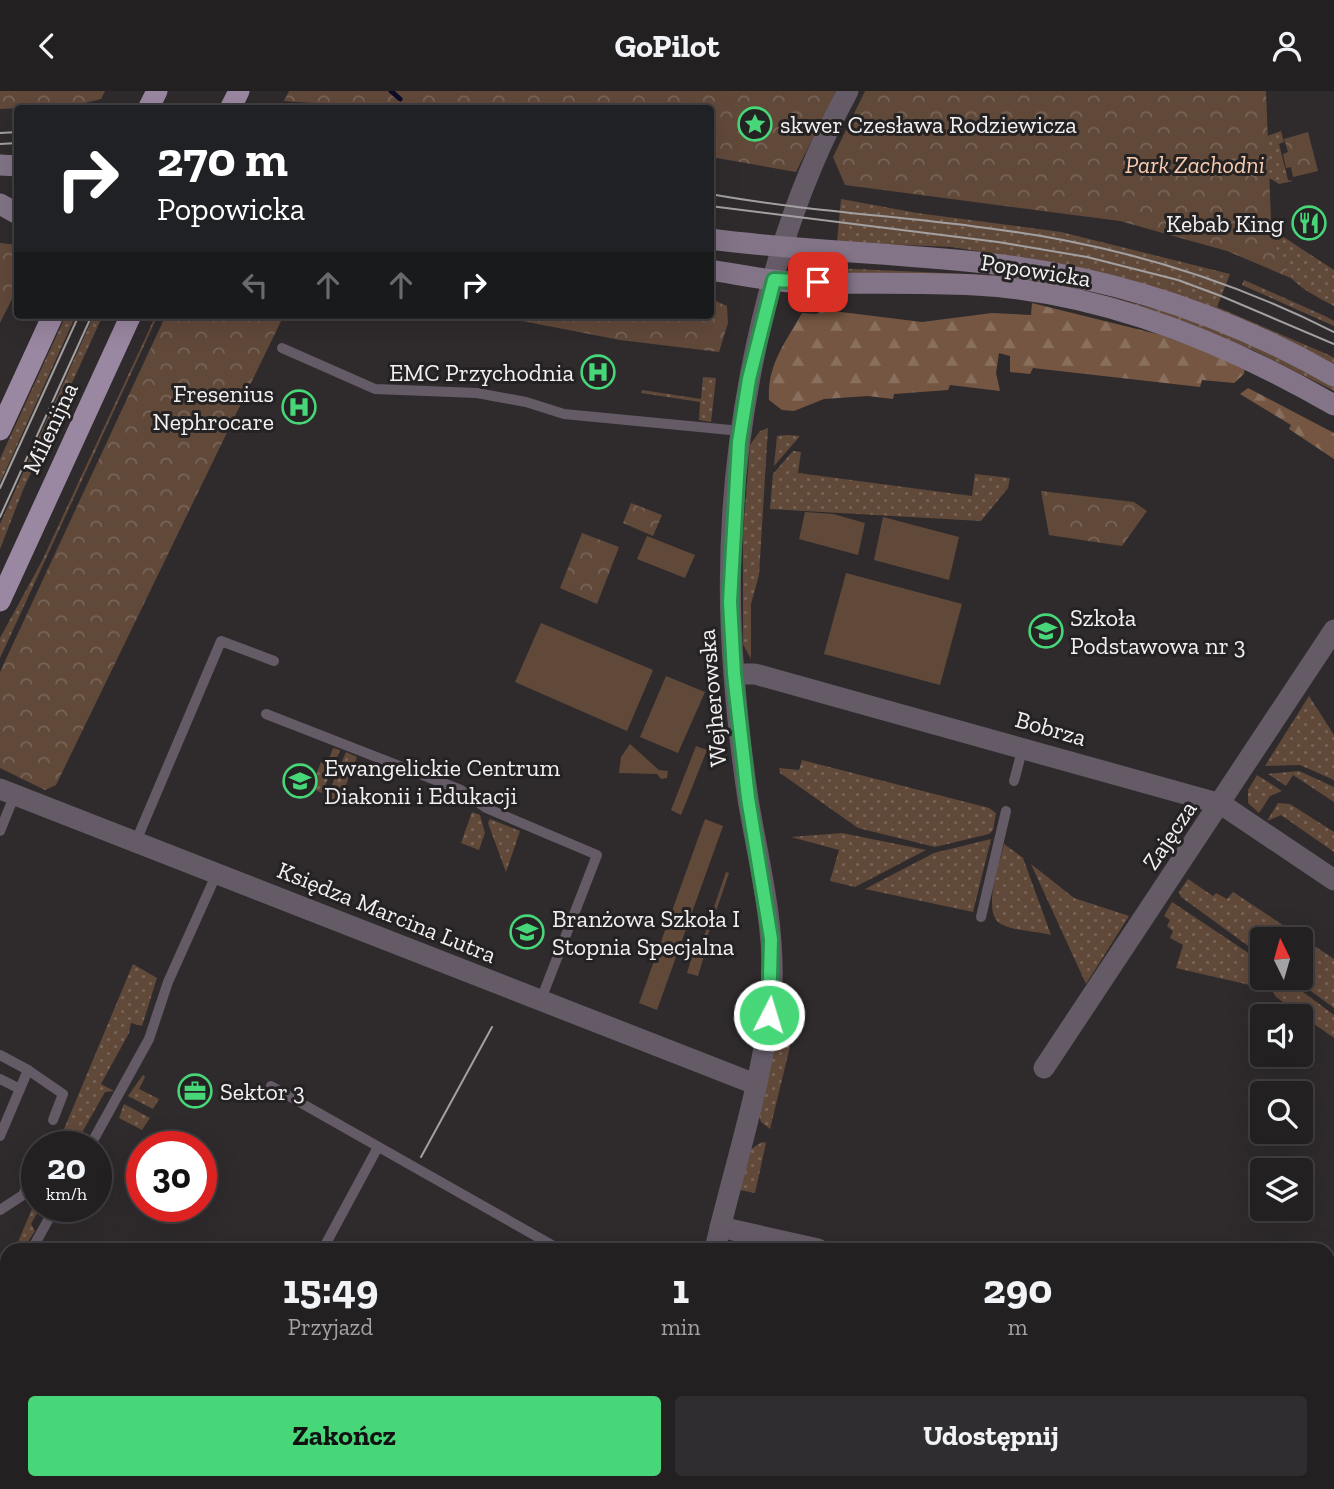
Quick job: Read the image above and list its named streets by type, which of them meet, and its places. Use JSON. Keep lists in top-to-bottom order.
{
  "streets": {
    "main road": ["Milenijna"],
    "street": [
      "Popowicka",
      "Wejherowska",
      "Bobrza",
      "Zajęcza",
      "Księdza Marcina Lutra"
    ]
  },
  "crossings": [
    ["Popowicka", "Wejherowska"],
    ["Wejherowska", "Bobrza"],
    ["Wejherowska", "Księdza Marcina Lutra"],
    ["Bobrza", "Zajęcza"]
  ],
  "parks": ["Park Zachodni"],
  "places": {
    "place": ["skwer Czesława Rodziewicza"],
    "restaurant": ["Kebab King"],
    "hospital": ["EMC Przychodnia", "Fresenius Nephrocare"],
    "school or university": ["Szkoła Podstawowa nr 3", "Ewangelickie Centrum Diakonii i Edukacji", "Branżowa Szkoła I Stopnia Specjalna"],
    "office": ["Sektor 3"]
  },
  "north": "top",
  "page": {
    "header": "GoPilot",
    "turn": ["270 m", "Popowicka"],
    "speed": "20 km/h",
    "limit": "30",
    "eta": [
      "15:49",
      "Przyjazd",
      "1",
      "min",
      "290",
      "m"
    ],
    "buttons": ["Zakończ", "Udostępnij"]
  }
}
